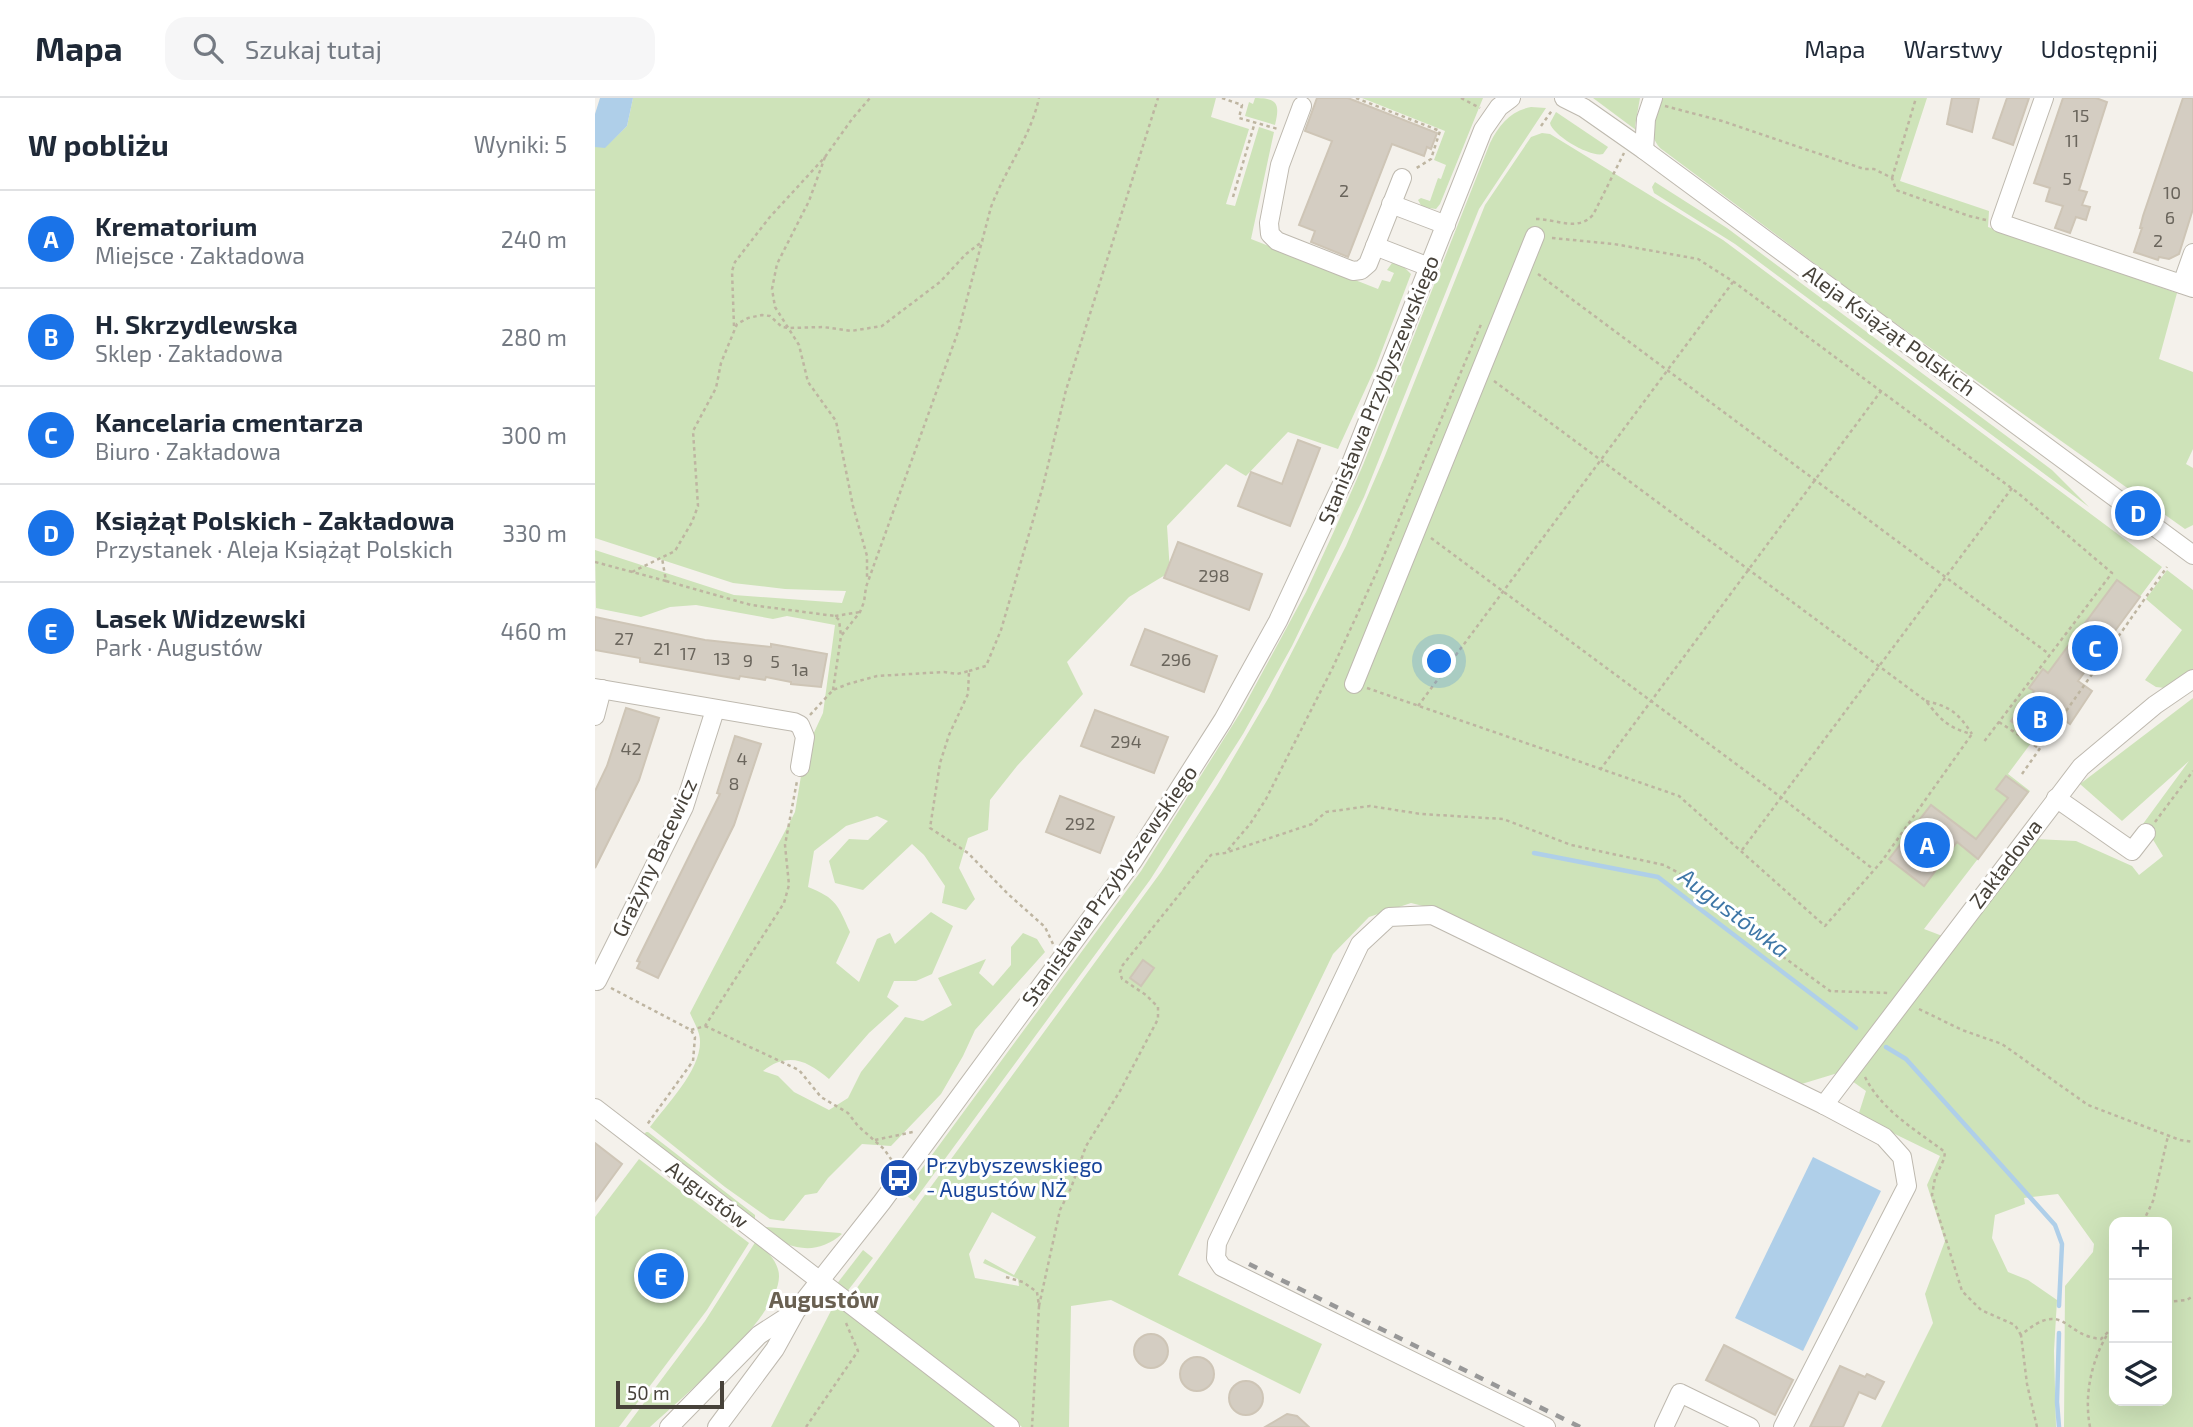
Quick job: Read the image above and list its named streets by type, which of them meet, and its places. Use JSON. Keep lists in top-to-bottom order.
{
  "streets": {
    "street": [
      "Aleja Książąt Polskich",
      "Stanisława Przybyszewskiego",
      "Grażyny Bacewicz",
      "Zakładowa",
      "Augustów"
    ]
  },
  "crossings": [
    ["Stanisława Przybyszewskiego", "Augustów"]
  ],
  "districts": ["Augustów"],
  "water": ["Augustówka"],
  "places": {
    "bus stop": ["Przybyszewskiego - Augustów NŻ"]
  },
  "house_numbers": [
    "15",
    "11",
    "5",
    "2",
    "10",
    "6",
    "2",
    "298",
    "27",
    "21",
    "17",
    "13",
    "296",
    "9",
    "5",
    "1a",
    "294",
    "42",
    "4",
    "8",
    "292"
  ],
  "scale_bar": "50 m",
  "page": {
    "header": "Mapa",
    "search": "Szukaj tutaj",
    "nav": ["Mapa", "Warstwy", "Udostępnij"],
    "heading": ["W pobliżu", "Wyniki: 5"],
    "list": [
      {
        "mark": "A",
        "name": "Krematorium",
        "note": "Miejsce · Zakładowa",
        "value": "240 m"
      },
      {
        "mark": "B",
        "name": "H. Skrzydlewska",
        "note": "Sklep · Zakładowa",
        "value": "280 m"
      },
      {
        "mark": "C",
        "name": "Kancelaria cmentarza",
        "note": "Biuro · Zakładowa",
        "value": "300 m"
      },
      {
        "mark": "D",
        "name": "Książąt Polskich - Zakładowa",
        "note": "Przystanek · Aleja Książąt Polskich",
        "value": "330 m"
      },
      {
        "mark": "E",
        "name": "Lasek Widzewski",
        "note": "Park · Augustów",
        "value": "460 m"
      }
    ],
    "pins": [
      "D",
      "C",
      "B",
      "A",
      "E"
    ],
    "map_buttons": ["+", "−"],
    "scale": "50 m"
  }
}
